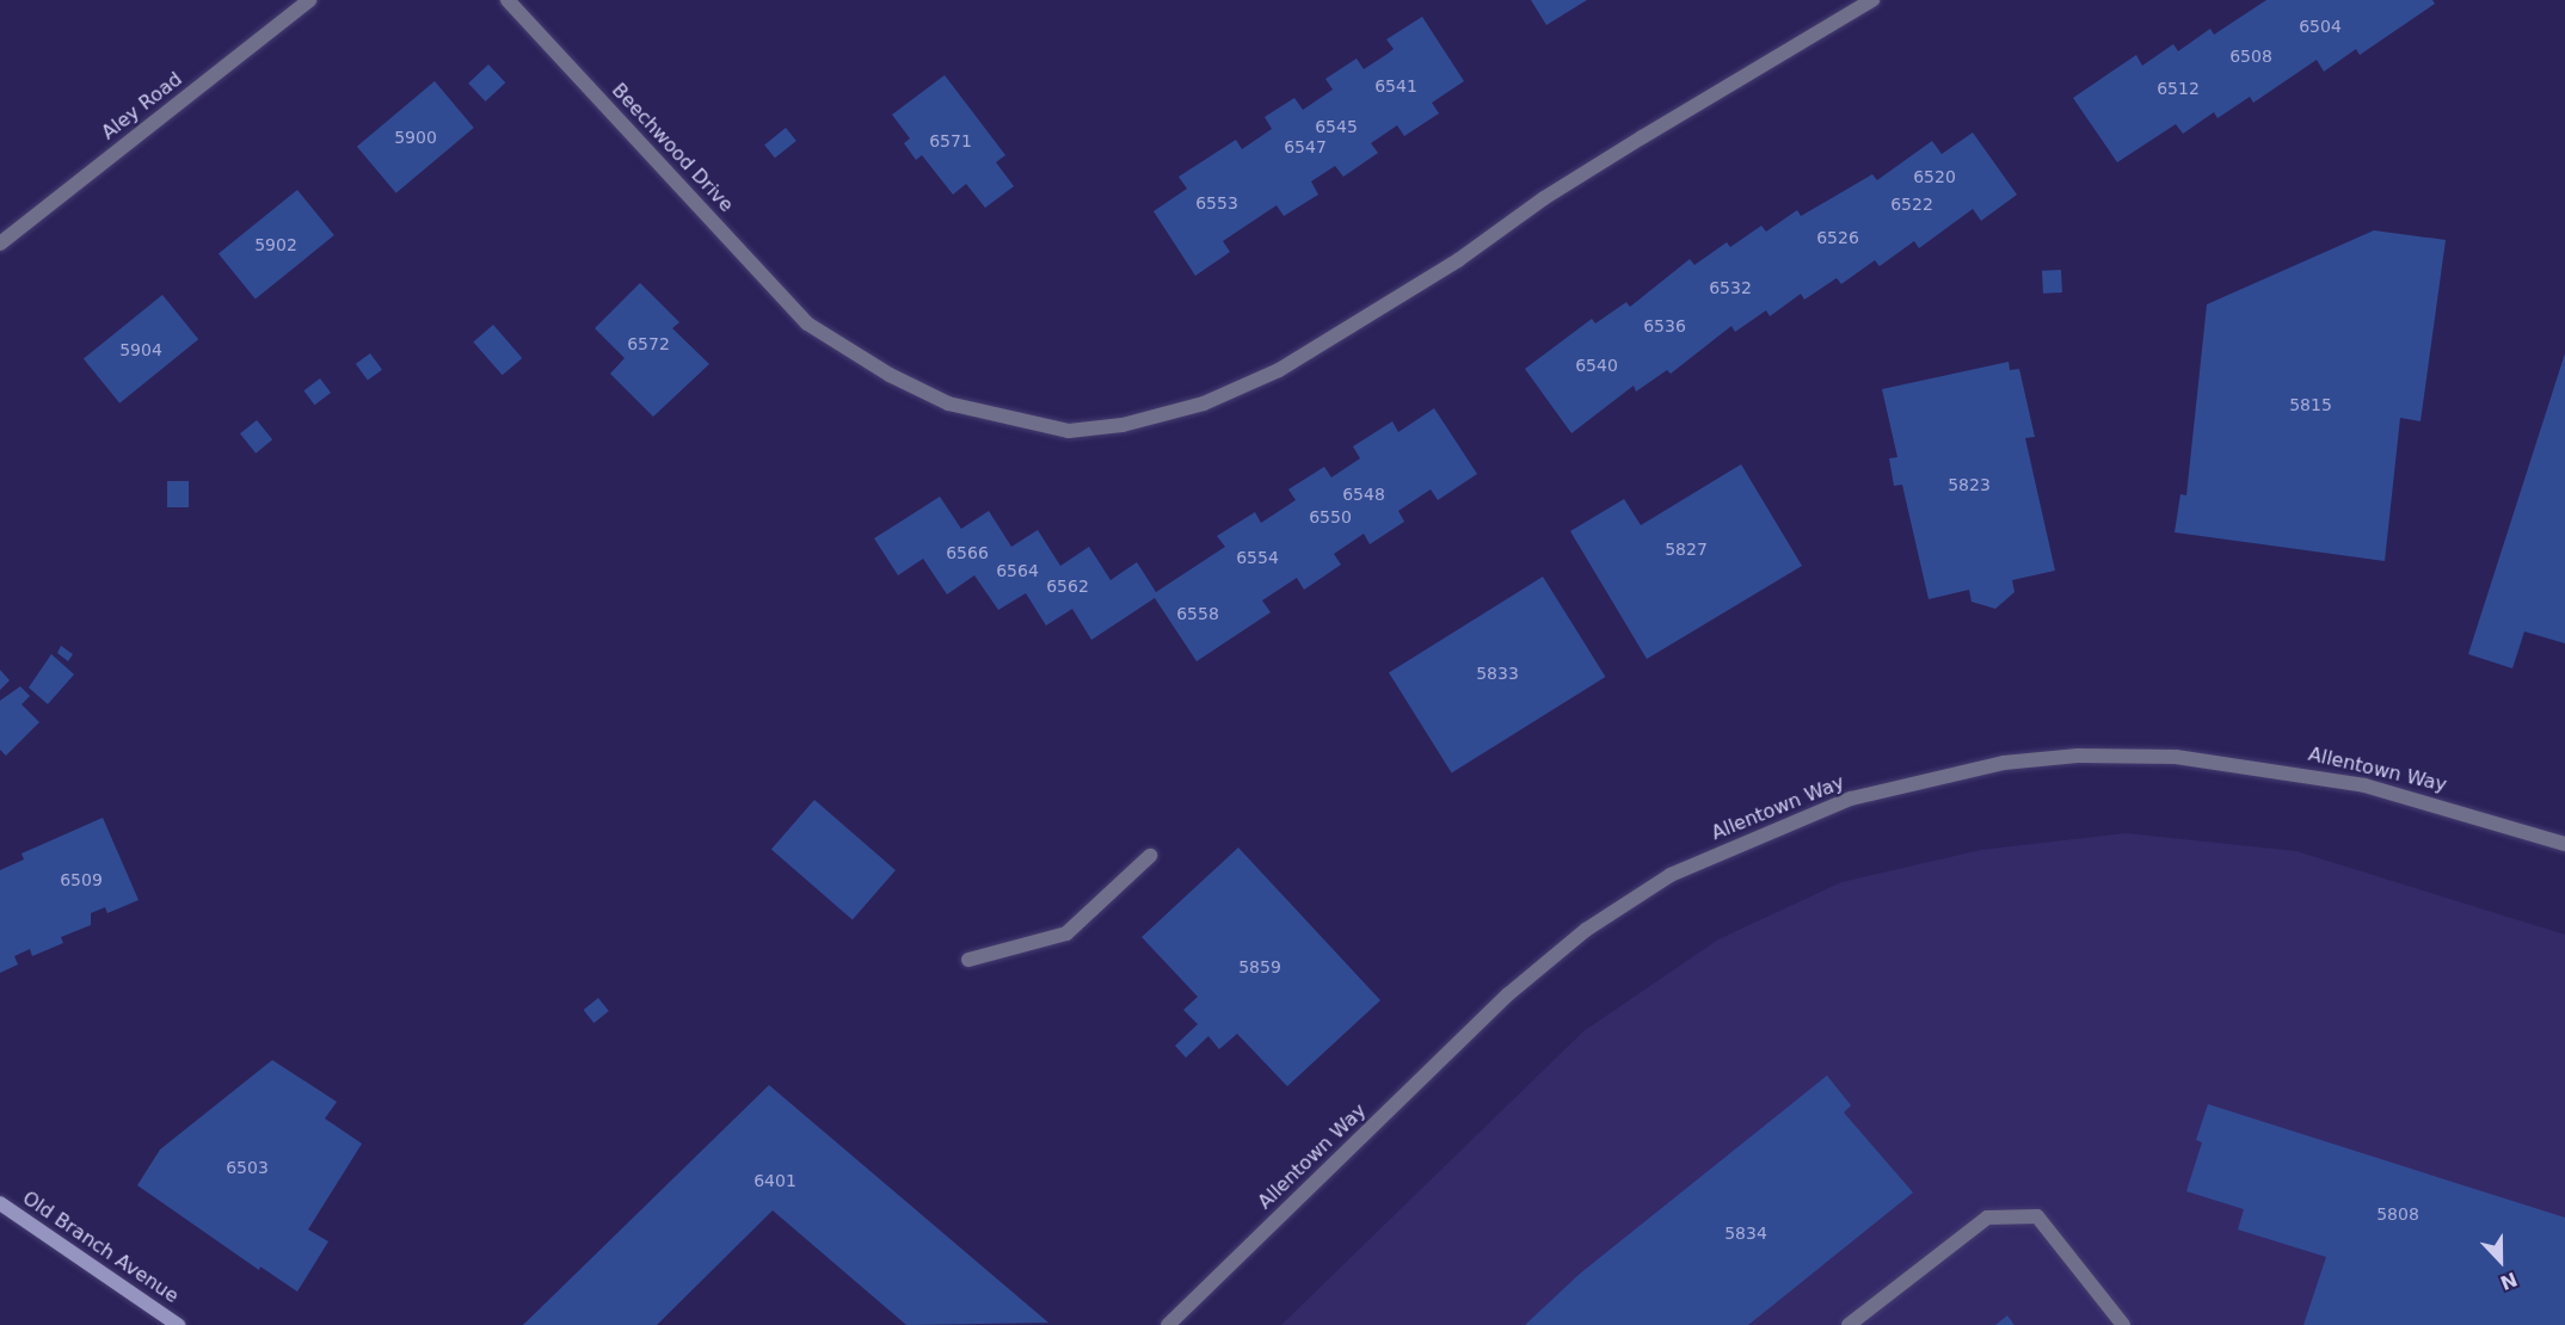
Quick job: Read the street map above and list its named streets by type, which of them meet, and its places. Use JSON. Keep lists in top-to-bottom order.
{
  "streets": {
    "main road": ["Old Branch Avenue"],
    "street": ["Aley Road", "Beechwood Drive", "Allentown Way"]
  },
  "house_numbers": [
    "6504",
    "6508",
    "6541",
    "6512",
    "6545",
    "5900",
    "6571",
    "6547",
    "6520",
    "6553",
    "6522",
    "6526",
    "5902",
    "6532",
    "6536",
    "6572",
    "5904",
    "6540",
    "5815",
    "5823",
    "6548",
    "6550",
    "5827",
    "6566",
    "6554",
    "6564",
    "6562",
    "6558",
    "5833",
    "6509",
    "5859",
    "6503",
    "6401",
    "5808",
    "5834"
  ],
  "north": "bottom"
}
